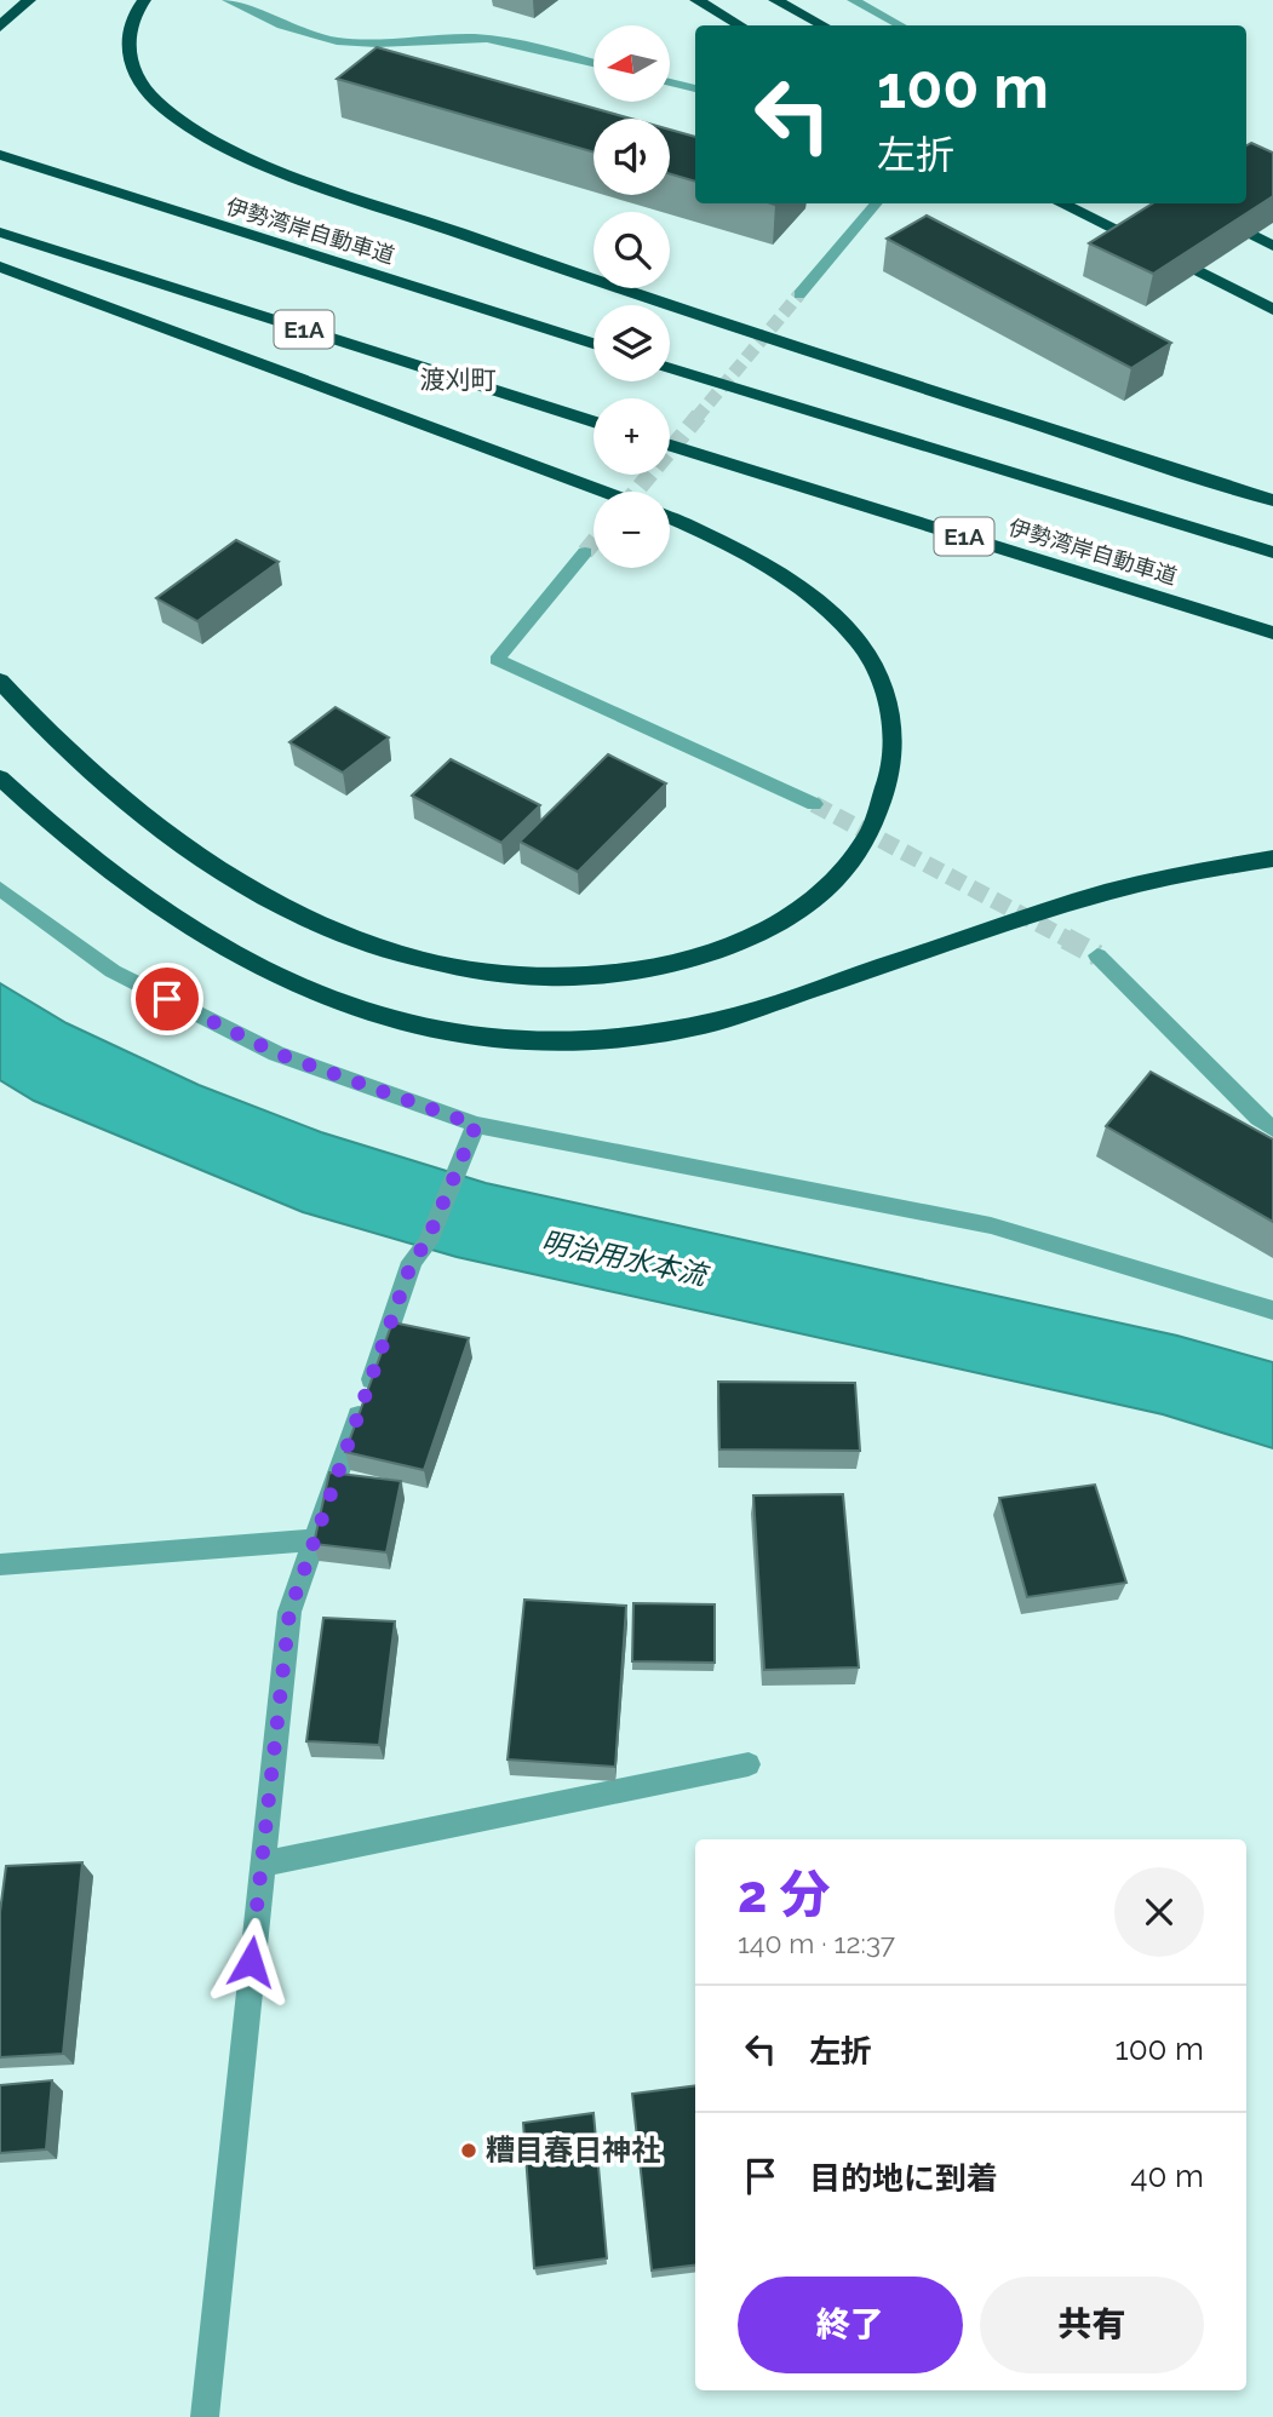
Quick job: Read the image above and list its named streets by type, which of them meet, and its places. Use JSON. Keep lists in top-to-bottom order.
{
  "streets": {
    "highway": ["伊勢湾岸自動車道", "E1A"]
  },
  "districts": ["渡刈町"],
  "water": ["明治用水本流"],
  "places": ["糟目春日神社"],
  "north": "left",
  "page": {
    "map_buttons": ["+", "−"],
    "turn": ["100 m", "左折"],
    "heading": ["2 分", "140 m · 12:37"],
    "list": [
      {
        "name": "左折",
        "value": "100 m"
      },
      {
        "name": "目的地に到着",
        "value": "40 m"
      }
    ],
    "buttons": ["終了", "共有"]
  }
}
